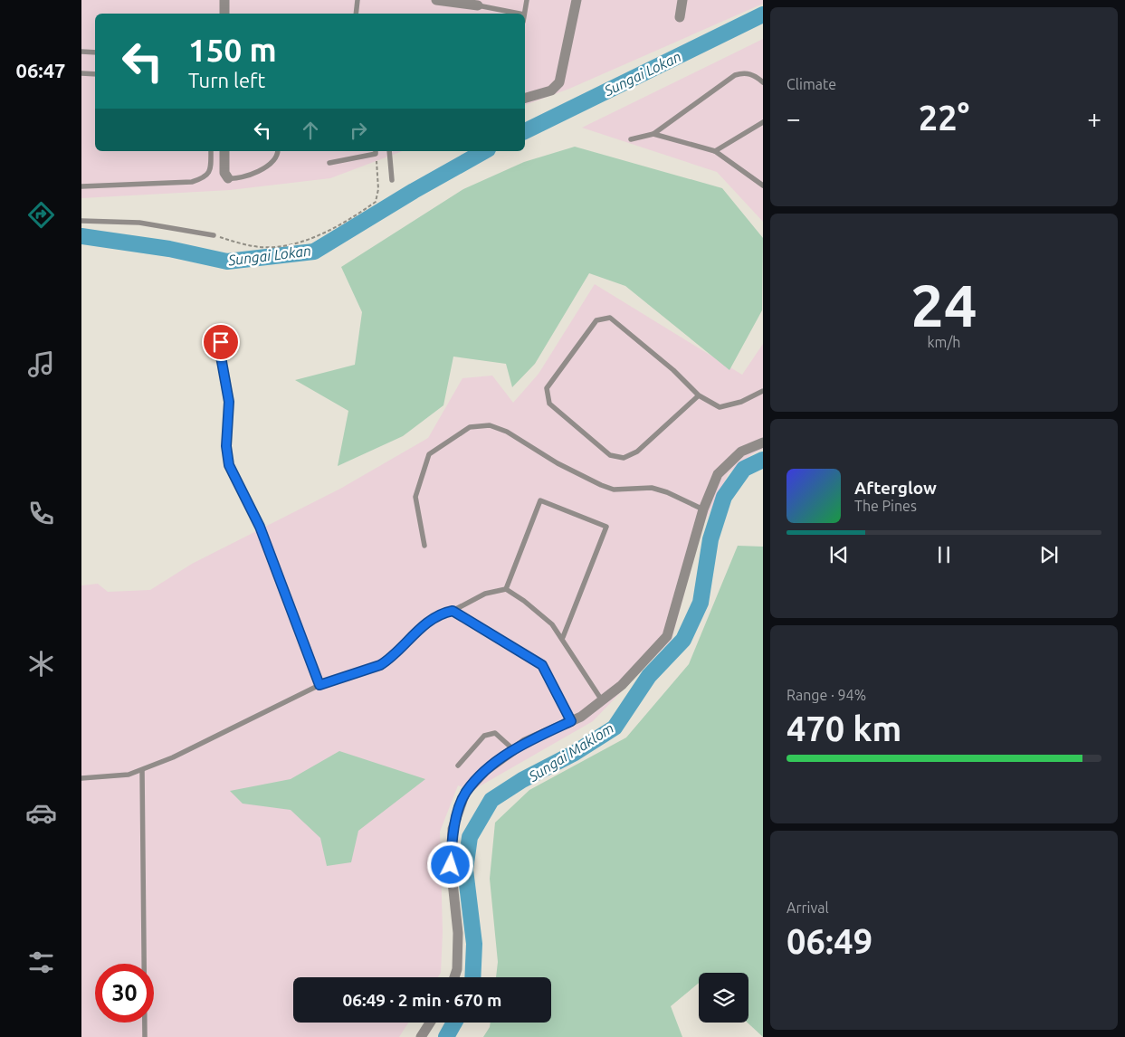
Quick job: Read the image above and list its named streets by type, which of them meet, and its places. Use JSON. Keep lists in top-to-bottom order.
{
  "water": ["Sungai Lokan", "Sungai Maklom"],
  "page": {
    "tabs": "06:47",
    "tile": [
      "Climate",
      ["24", "km/h"],
      ["Range · 94%", "470 km"],
      ["Arrival", "06:49"]
    ],
    "turn": ["150 m", "Turn left"],
    "heat": ["−", "22°", "+"],
    "song": ["Afterglow", "The Pines"],
    "limit": "30",
    "trip": "06:49 · 2 min · 670 m"
  }
}
